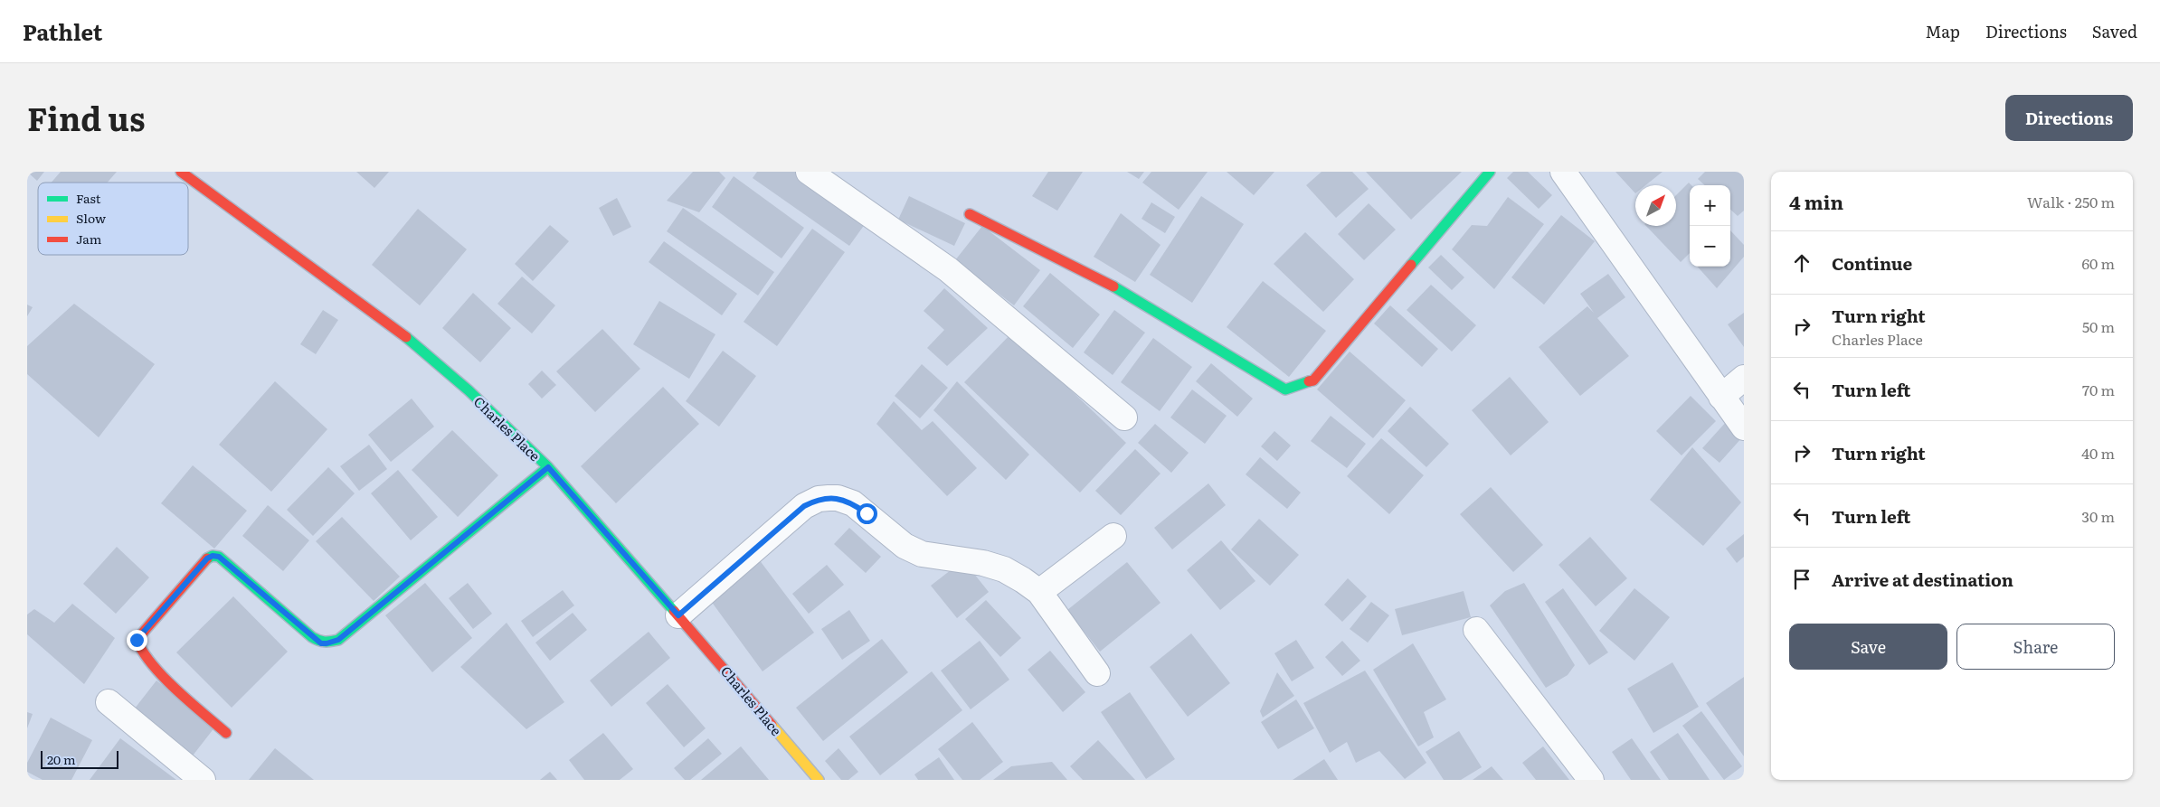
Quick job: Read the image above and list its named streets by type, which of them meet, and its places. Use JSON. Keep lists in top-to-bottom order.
{
  "streets": {
    "street": ["Charles Place"]
  },
  "legend": ["Fast", "Slow", "Jam"],
  "scale_bar": "20 m",
  "north": "top right",
  "page": {
    "header": "Pathlet",
    "nav": ["Map", "Directions", "Saved"],
    "title": "Find us",
    "buttons": [
      "Directions",
      ["Save", "Share"]
    ],
    "heading": ["4 min", "Walk · 250 m"],
    "map_buttons": ["+", "−"],
    "list": [
      ["Continue", "60 m"],
      ["Turn right", "Charles Place", "50 m"],
      ["Turn left", "70 m"],
      ["Turn right", "40 m"],
      ["Turn left", "30 m"],
      "Arrive at destination"
    ],
    "scale": "20 m"
  }
}
